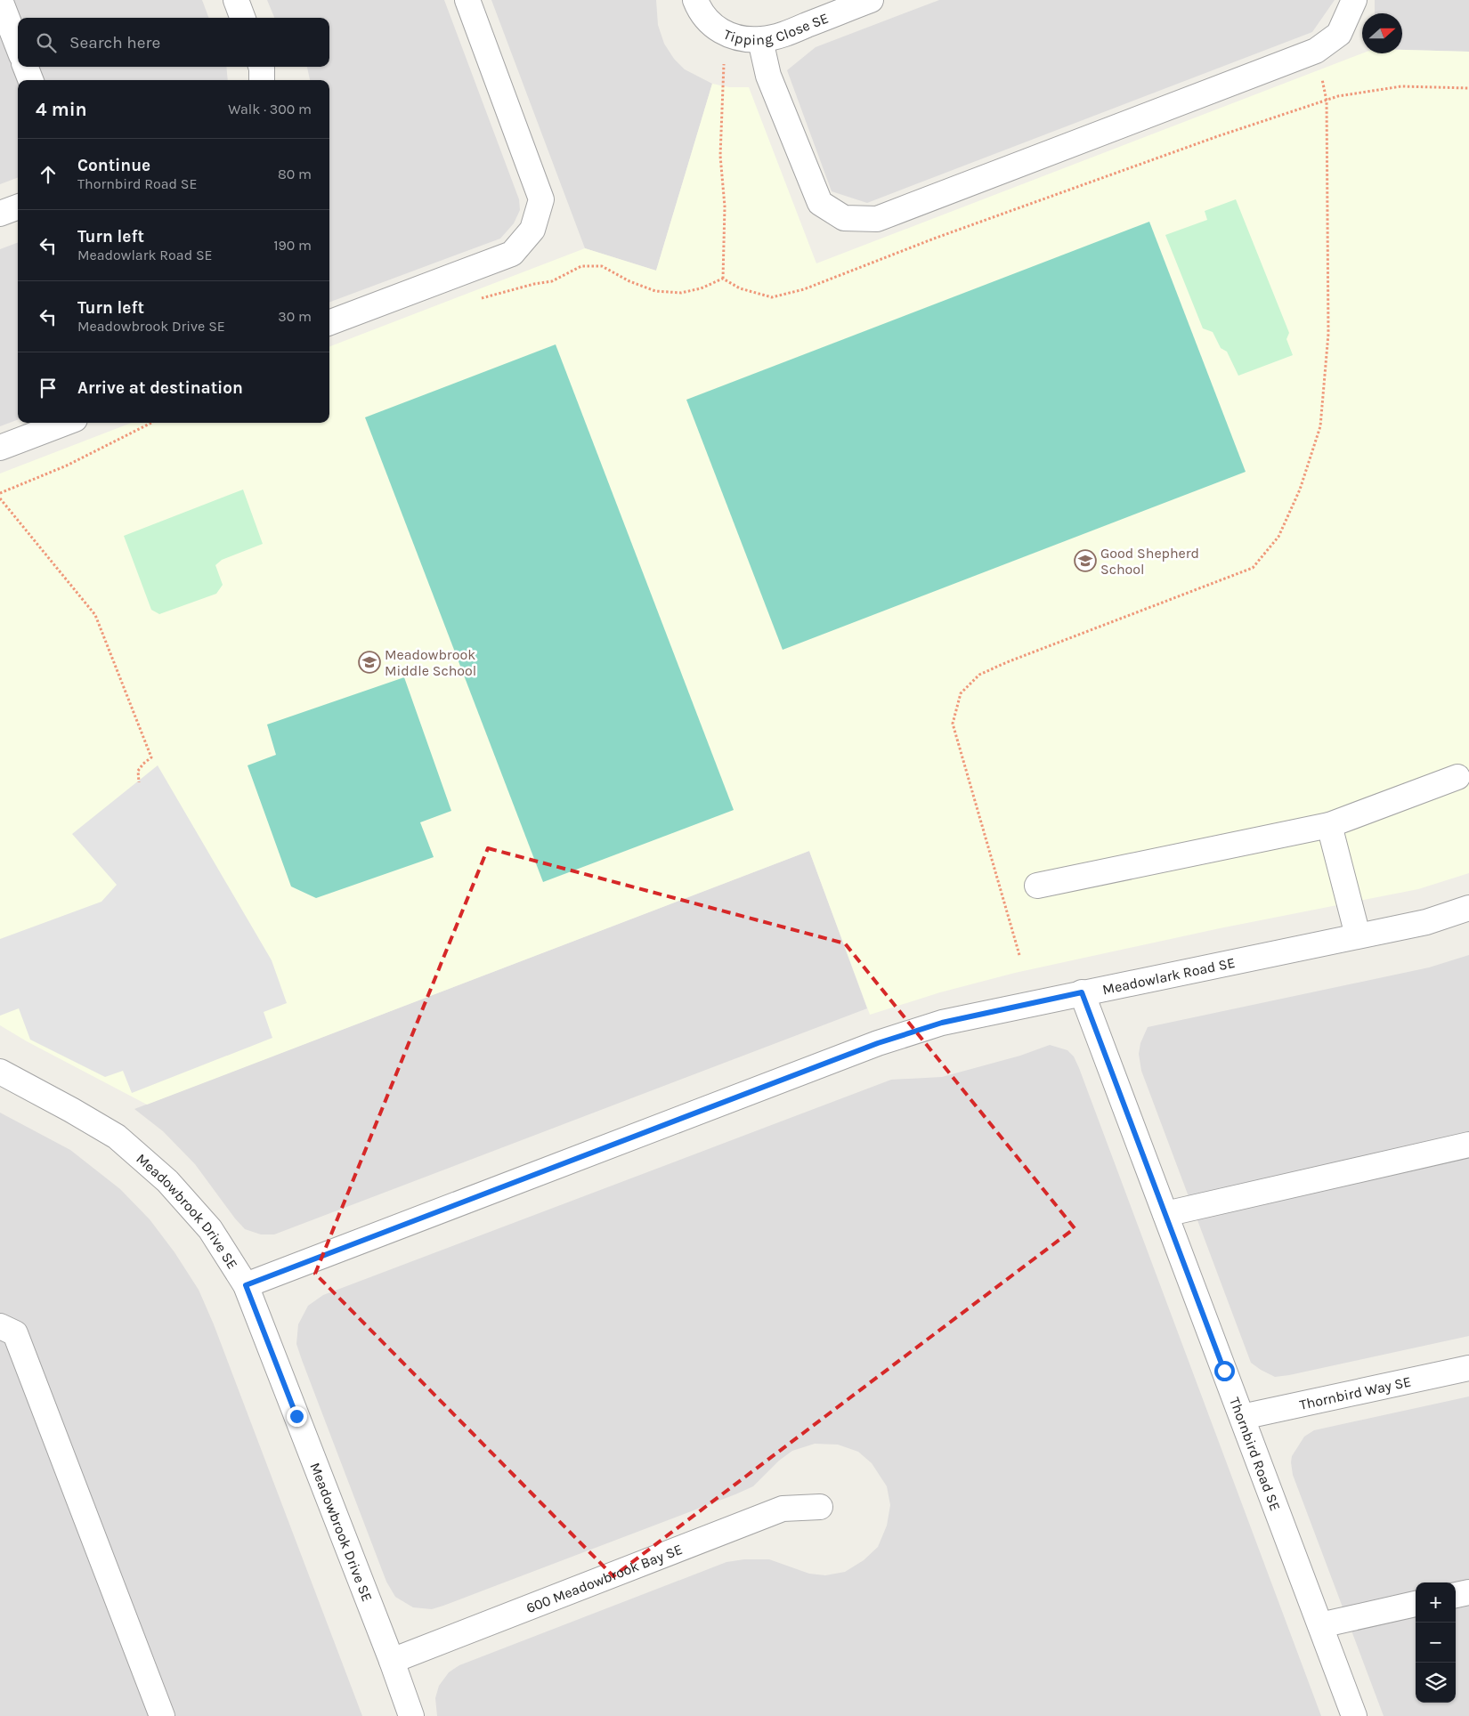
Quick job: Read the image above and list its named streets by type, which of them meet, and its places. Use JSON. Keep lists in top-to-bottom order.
{
  "streets": {
    "street": [
      "Tipping Close SE",
      "Meadowlark Road SE",
      "Meadowbrook Drive SE",
      "Thornbird Way SE",
      "Thornbird Road SE",
      "600 Meadowbrook Bay SE"
    ]
  },
  "crossings": [
    ["Meadowlark Road SE", "Meadowbrook Drive SE"],
    ["Meadowlark Road SE", "Thornbird Road SE"],
    ["Meadowbrook Drive SE", "600 Meadowbrook Bay SE"],
    ["Thornbird Way SE", "Thornbird Road SE"]
  ],
  "places": {
    "school or university": ["Good Shepherd School", "Meadowbrook Middle School"]
  },
  "north": "right",
  "page": {
    "search": "Search here",
    "heading": ["4 min", "Walk · 300 m"],
    "list": [
      ["Continue", "Thornbird Road SE", "80 m"],
      ["Turn left", "Meadowlark Road SE", "190 m"],
      ["Turn left", "Meadowbrook Drive SE", "30 m"],
      "Arrive at destination"
    ],
    "map_buttons": ["+", "−"]
  }
}
